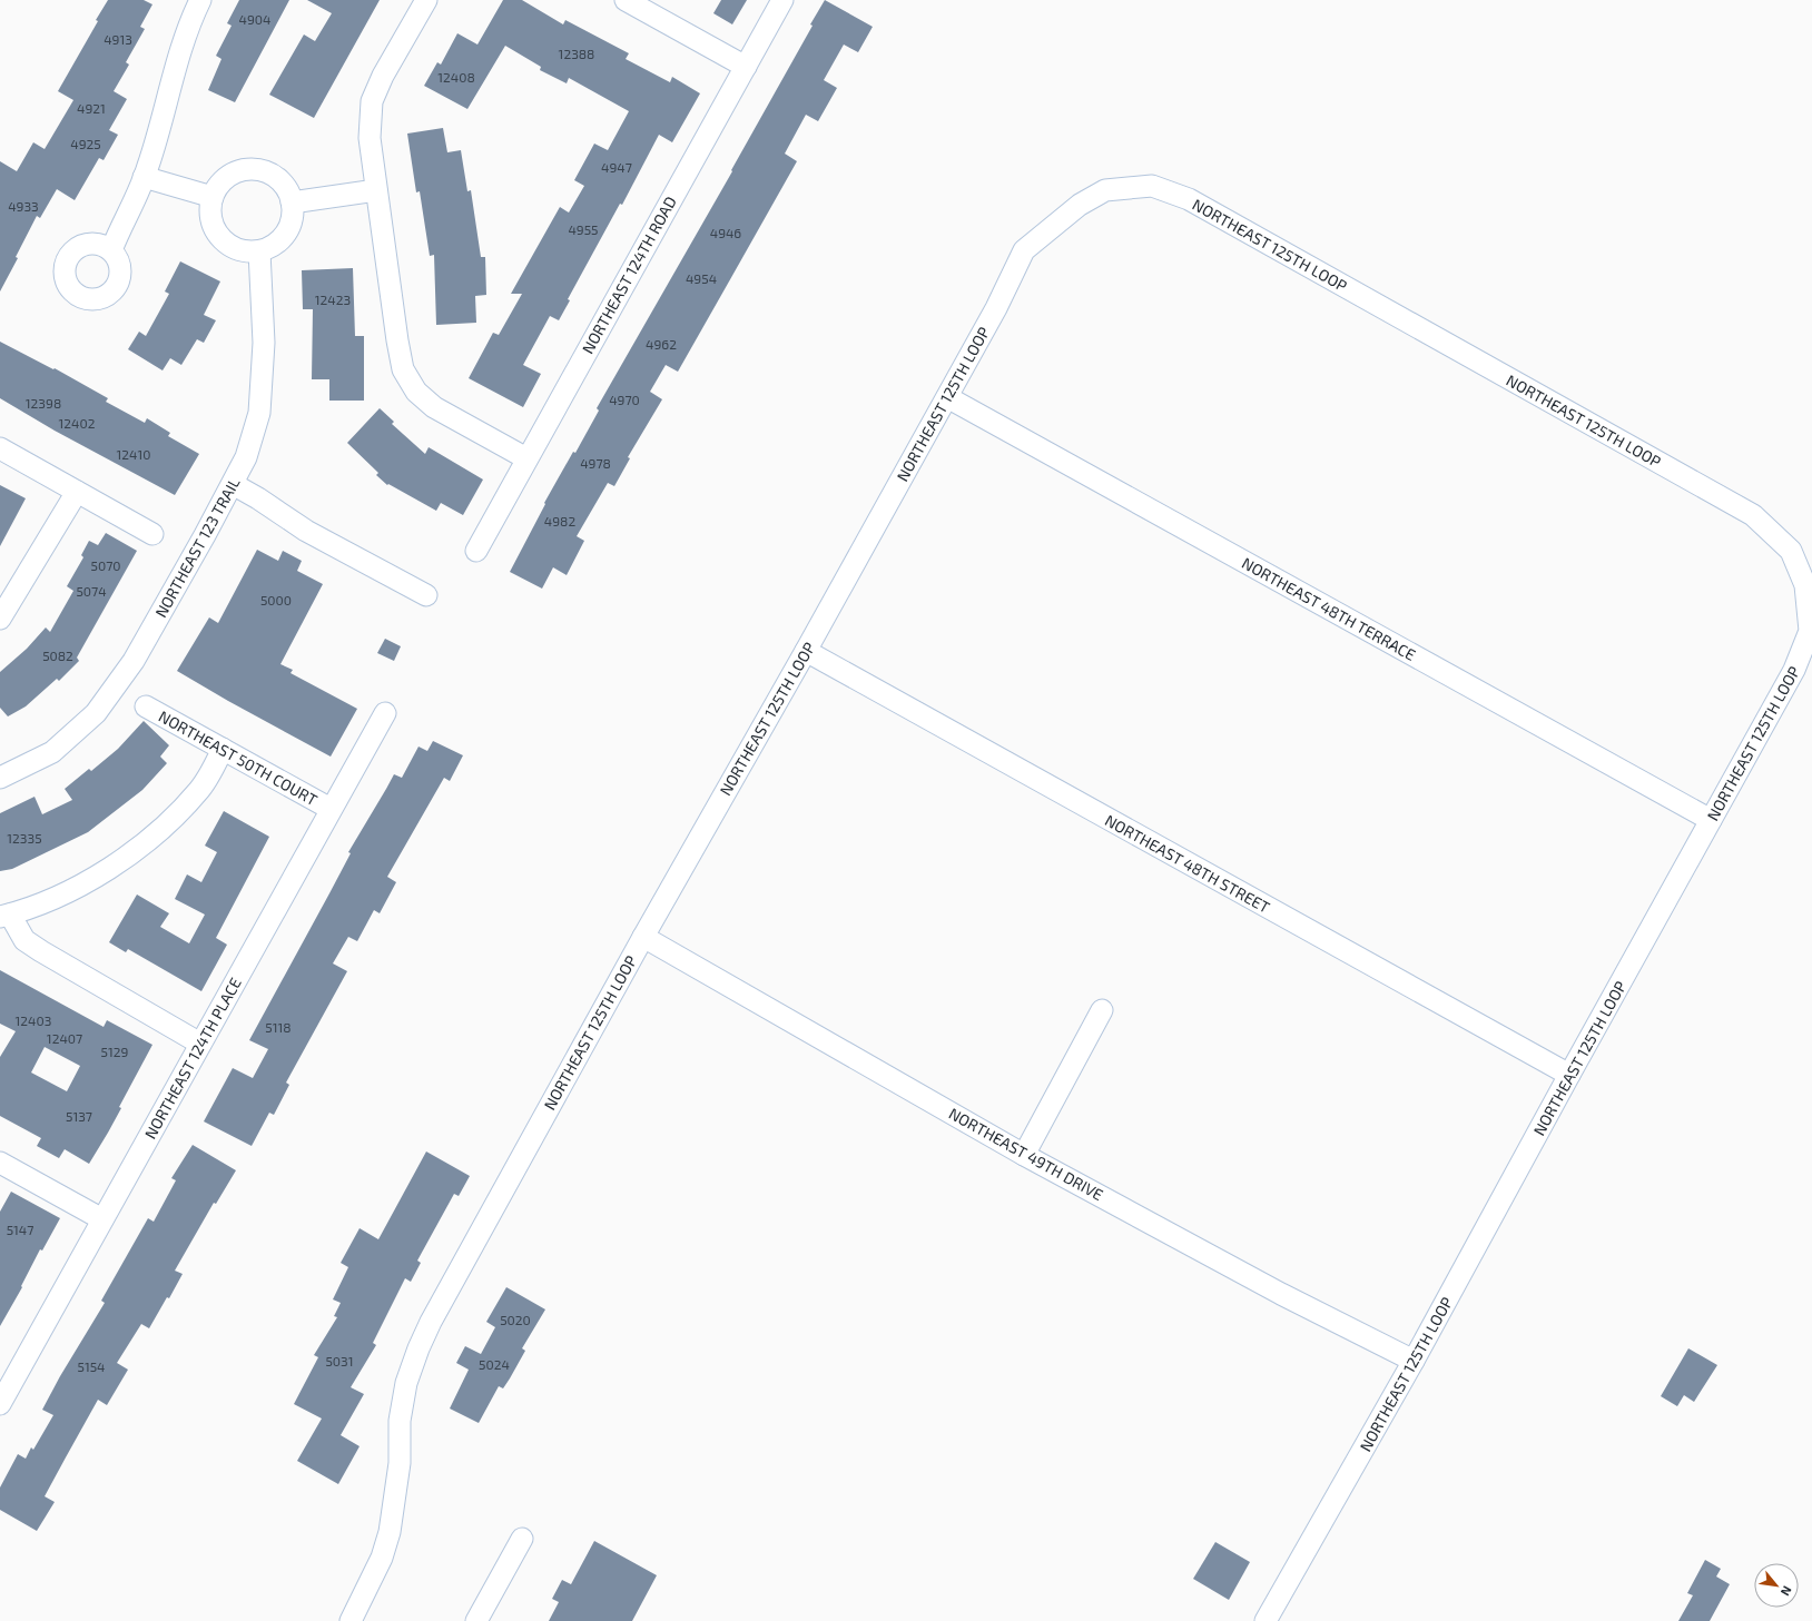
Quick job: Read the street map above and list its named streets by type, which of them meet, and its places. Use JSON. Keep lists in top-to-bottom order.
{
  "streets": {
    "street": [
      "NORTHEAST 125TH LOOP",
      "NORTHEAST 124TH ROAD",
      "NORTHEAST 123 TRAIL",
      "NORTHEAST 48TH TERRACE",
      "NORTHEAST 50TH COURT",
      "NORTHEAST 48TH STREET",
      "NORTHEAST 124TH PLACE",
      "NORTHEAST 49TH DRIVE"
    ]
  },
  "crossings": [
    ["NORTHEAST 125TH LOOP", "NORTHEAST 48TH TERRACE"],
    ["NORTHEAST 125TH LOOP", "NORTHEAST 48TH STREET"],
    ["NORTHEAST 125TH LOOP", "NORTHEAST 49TH DRIVE"],
    ["NORTHEAST 50TH COURT", "NORTHEAST 124TH PLACE"]
  ],
  "house_numbers": [
    "4904",
    "4913",
    "12388",
    "12408",
    "4921",
    "4925",
    "4947",
    "4933",
    "4955",
    "4946",
    "4954",
    "12423",
    "4962",
    "4970",
    "12398",
    "12402",
    "12410",
    "4978",
    "4982",
    "5070",
    "5074",
    "5000",
    "5082",
    "12335",
    "12403",
    "5118",
    "12407",
    "5129",
    "5137",
    "5147",
    "5020",
    "5031",
    "5024",
    "5154"
  ],
  "north": "bottom right"
}
